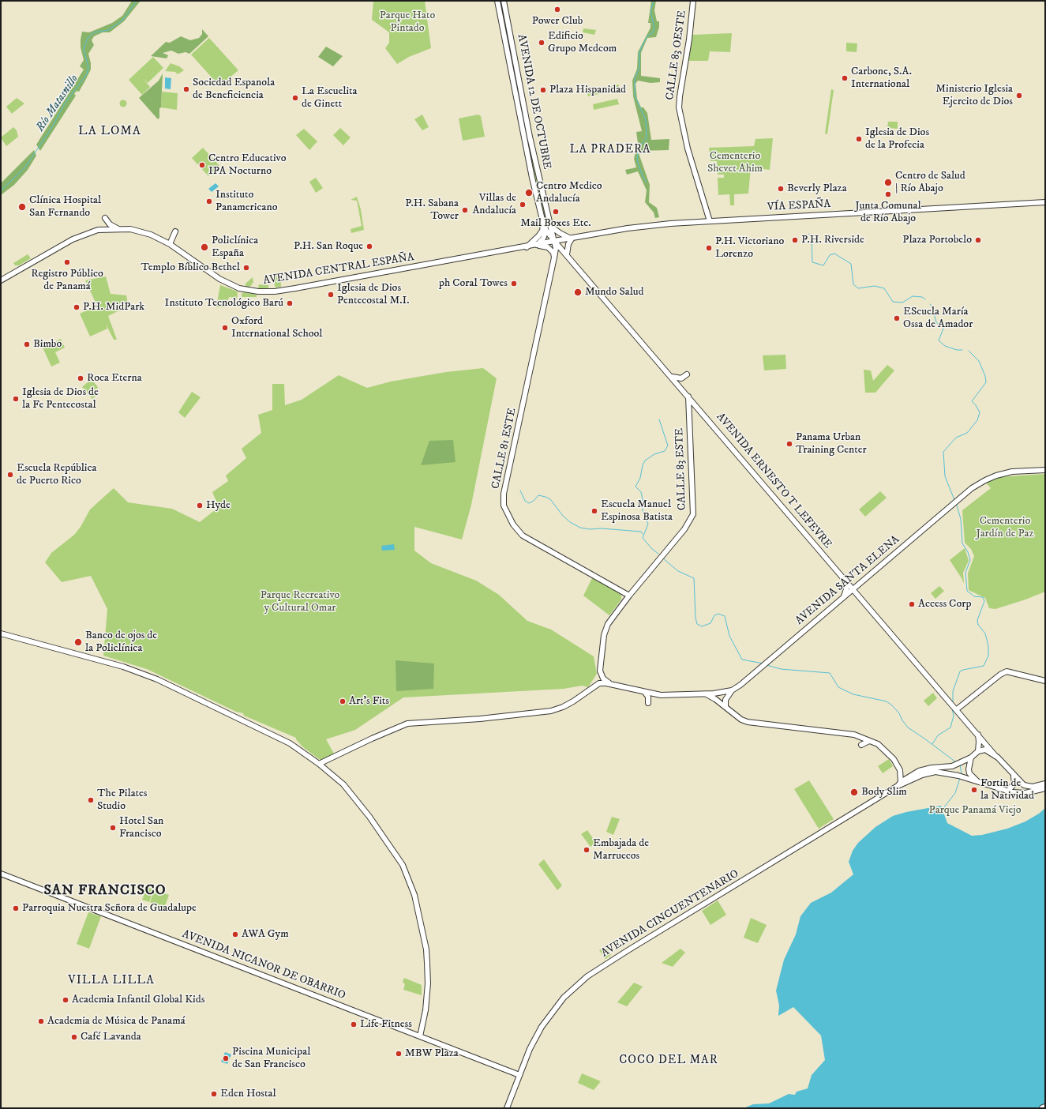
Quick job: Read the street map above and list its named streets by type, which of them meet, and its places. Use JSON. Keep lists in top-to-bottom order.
{
  "streets": {
    "main road": [
      "CALLE 83 OESTE",
      "AVENIDA 12 DE OCTUBRE",
      "VÍA ESPAÑA",
      "AVENIDA CENTRAL ESPAÑA",
      "CALLE 81 ESTE",
      "CALLE 83 ESTE",
      "AVENIDA ERNESTO T LEFEVRE",
      "AVENIDA SANTA ELENA",
      "AVENIDA CINCUENTENARIO",
      "AVENIDA NICANOR DE OBARRIO"
    ]
  },
  "crossings": [
    ["CALLE 83 OESTE", "VÍA ESPAÑA"],
    ["AVENIDA 12 DE OCTUBRE", "VÍA ESPAÑA"],
    ["AVENIDA 12 DE OCTUBRE", "AVENIDA CENTRAL ESPAÑA"],
    ["AVENIDA 12 DE OCTUBRE", "CALLE 81 ESTE"],
    ["AVENIDA 12 DE OCTUBRE", "AVENIDA ERNESTO T LEFEVRE"],
    ["VÍA ESPAÑA", "AVENIDA CENTRAL ESPAÑA"],
    ["VÍA ESPAÑA", "CALLE 81 ESTE"],
    ["VÍA ESPAÑA", "AVENIDA ERNESTO T LEFEVRE"],
    ["AVENIDA CENTRAL ESPAÑA", "CALLE 81 ESTE"],
    ["AVENIDA CENTRAL ESPAÑA", "AVENIDA ERNESTO T LEFEVRE"],
    ["CALLE 81 ESTE", "CALLE 83 ESTE"],
    ["CALLE 81 ESTE", "AVENIDA ERNESTO T LEFEVRE"],
    ["CALLE 83 ESTE", "AVENIDA ERNESTO T LEFEVRE"],
    ["CALLE 83 ESTE", "AVENIDA SANTA ELENA"],
    ["AVENIDA ERNESTO T LEFEVRE", "AVENIDA SANTA ELENA"],
    ["AVENIDA CINCUENTENARIO", "AVENIDA NICANOR DE OBARRIO"]
  ],
  "districts": [
    "LA LOMA",
    "LA PRADERA",
    "SAN FRANCISCO",
    "VILLA LILLA",
    "COCO DEL MAR"
  ],
  "water": ["Río Matasnillo"],
  "parks": [
    "Parque Hato Pintado",
    "Cementerio Shevet Ahim",
    "Cementerio Jardín de Paz",
    "Parque Recreativo y Cultural Omar",
    "Parque Panamá Viejo"
  ],
  "places": [
    "Power Club",
    "Edificio Grupo Medcom",
    "Carbone, S.A. International",
    "Sociedad Espanola de Beneficiencia",
    "Plaza Hispanidad",
    "Ministerio Iglesia Ejercito de Dios",
    "La Escuelita de Ginett",
    "Iglesia de Dios de la Profecia",
    "Centro Educativo IPA Nocturno",
    "Centro de Salud | Río Abajo",
    "Beverly Plaza",
    "Centro Medico Andalucía",
    "Junta Comunal de Río Abajo",
    "Instituto Panamericano",
    "Villas de Andalucía",
    "Clínica Hospital San Fernando",
    "P.H. Sabana Tower",
    "Mail Boxes Etc.",
    "P.H. Riverside",
    "Plaza Portobelo",
    "P.H. San Roque",
    "Policlínica España",
    "P.H. Victoriano Lorenzo",
    "Registro Público de Panamá",
    "Templo Bíblico Bethel",
    "ph Coral Towes",
    "Mundo Salud",
    "Iglesia de Dios Pentecostal M.I.",
    "Instituto Tecnológico Barú",
    "P.H. MidPark",
    "EScuela María Ossa de Amador",
    "Oxford International School",
    "Bimbo",
    "Roca Eterna",
    "Iglesia de Dios de la Fe Pentecostal",
    "Panama Urban Training Center",
    "Escuela República de Puerto Rico",
    "Hyde",
    "Escuela Manuel Espinosa Batista",
    "Access Corp",
    "Banco de ojos de la Policlínica",
    "Art's Fits",
    "Fortin de la Natividad",
    "Body Slim",
    "The Pilates Studio",
    "Hotel San Francisco",
    "Embajada de Marruecos",
    "Parroquia Nuestra Señora de Guadalupe",
    "AWA Gym",
    "Academia Infantil Global Kids",
    "Academia de Música de Panamá",
    "Life Fitness",
    "Café Lavanda",
    "MBW Plaza",
    "Piscina Municipal de San Francisco",
    "Eden Hostal"
  ]
}
